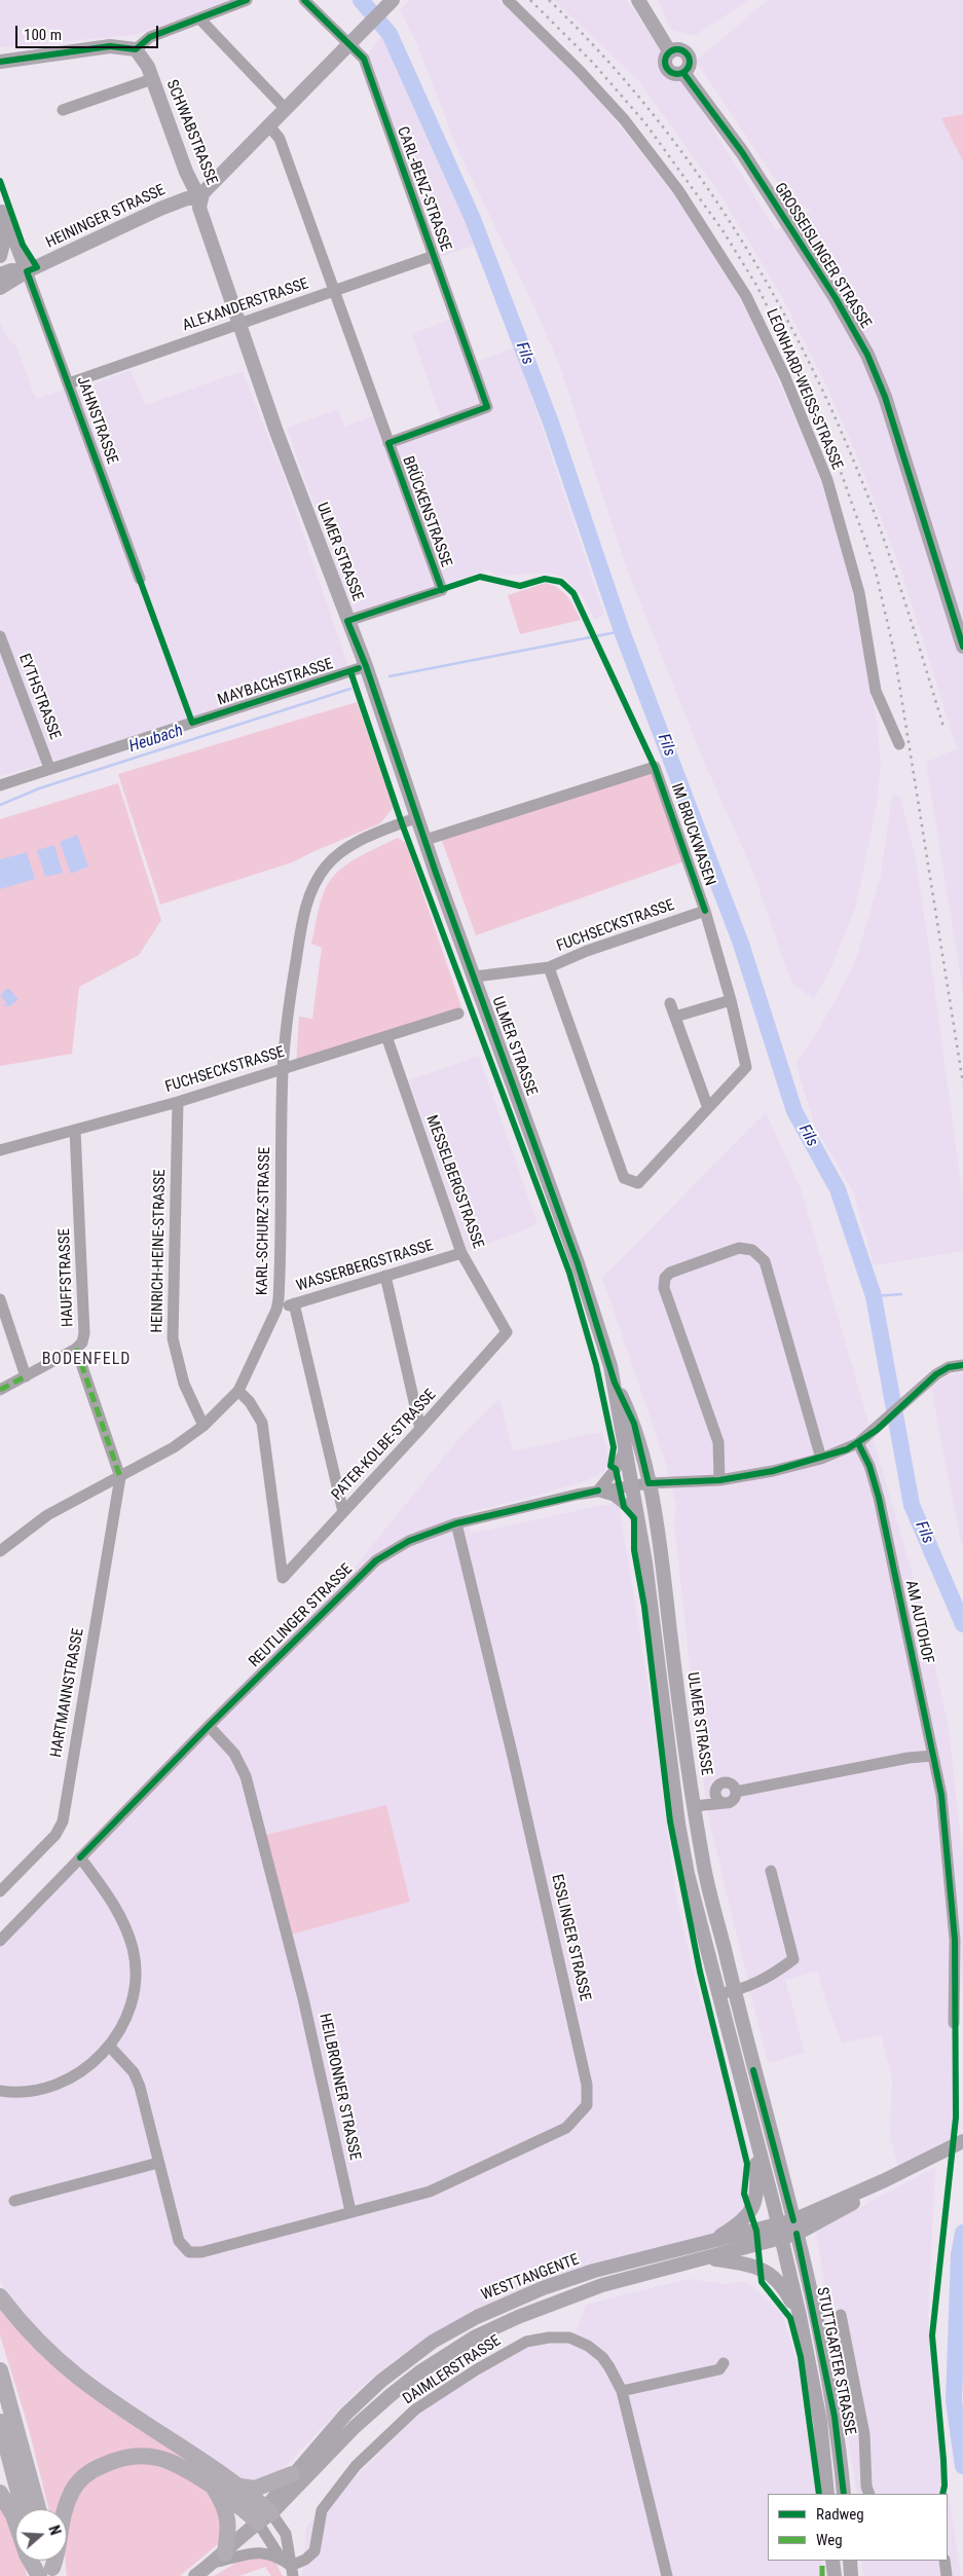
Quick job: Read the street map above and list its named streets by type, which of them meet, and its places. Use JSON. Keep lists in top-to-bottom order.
{
  "streets": {
    "main road": [
      "SCHWABSTRASSE",
      "HEININGER STRASSE",
      "GROSSEISLINGER STRASSE",
      "JAHNSTRASSE",
      "ULMER STRASSE",
      "WESTTANGENTE",
      "STUTTGARTER STRASSE"
    ],
    "street": [
      "CARL-BENZ-STRASSE",
      "ALEXANDERSTRASSE",
      "LEONHARD-WEISS-STRASSE",
      "BRÜCKENSTRASSE",
      "MAYBACHSTRASSE",
      "EYTHSTRASSE",
      "IM BRUCKWASEN",
      "FUCHSECKSTRASSE",
      "MESSELBERGSTRASSE",
      "KARL-SCHURZ-STRASSE",
      "HEINRICH-HEINE-STRASSE",
      "WASSERBERGSTRASSE",
      "HAUFFSTRASSE",
      "PATER-KOLBE-STRASSE",
      "REUTLINGER STRASSE",
      "AM AUTOHOF",
      "HARTMANNSTRASSE",
      "ESSLINGER STRASSE",
      "HEILBRONNER STRASSE",
      "DAIMLERSTRASSE"
    ]
  },
  "crossings": [
    ["SCHWABSTRASSE", "HEININGER STRASSE"],
    ["SCHWABSTRASSE", "ULMER STRASSE"],
    ["CARL-BENZ-STRASSE", "ALEXANDERSTRASSE"],
    ["CARL-BENZ-STRASSE", "BRÜCKENSTRASSE"],
    ["HEININGER STRASSE", "JAHNSTRASSE"],
    ["HEININGER STRASSE", "ULMER STRASSE"],
    ["ALEXANDERSTRASSE", "JAHNSTRASSE"],
    ["ALEXANDERSTRASSE", "BRÜCKENSTRASSE"],
    ["ALEXANDERSTRASSE", "ULMER STRASSE"],
    ["BRÜCKENSTRASSE", "ULMER STRASSE"],
    ["ULMER STRASSE", "MAYBACHSTRASSE"],
    ["ULMER STRASSE", "IM BRUCKWASEN"],
    ["ULMER STRASSE", "FUCHSECKSTRASSE"],
    ["ULMER STRASSE", "KARL-SCHURZ-STRASSE"],
    ["ULMER STRASSE", "REUTLINGER STRASSE"],
    ["ULMER STRASSE", "STUTTGARTER STRASSE"],
    ["MAYBACHSTRASSE", "EYTHSTRASSE"],
    ["IM BRUCKWASEN", "FUCHSECKSTRASSE"],
    ["FUCHSECKSTRASSE", "MESSELBERGSTRASSE"],
    ["FUCHSECKSTRASSE", "KARL-SCHURZ-STRASSE"],
    ["FUCHSECKSTRASSE", "HEINRICH-HEINE-STRASSE"],
    ["FUCHSECKSTRASSE", "HAUFFSTRASSE"],
    ["MESSELBERGSTRASSE", "WASSERBERGSTRASSE"],
    ["MESSELBERGSTRASSE", "PATER-KOLBE-STRASSE"],
    ["KARL-SCHURZ-STRASSE", "HEINRICH-HEINE-STRASSE"],
    ["KARL-SCHURZ-STRASSE", "WASSERBERGSTRASSE"],
    ["KARL-SCHURZ-STRASSE", "HAUFFSTRASSE"],
    ["KARL-SCHURZ-STRASSE", "PATER-KOLBE-STRASSE"],
    ["KARL-SCHURZ-STRASSE", "HARTMANNSTRASSE"],
    ["HAUFFSTRASSE", "HARTMANNSTRASSE"],
    ["REUTLINGER STRASSE", "ESSLINGER STRASSE"],
    ["REUTLINGER STRASSE", "HEILBRONNER STRASSE"],
    ["ESSLINGER STRASSE", "HEILBRONNER STRASSE"],
    ["WESTTANGENTE", "STUTTGARTER STRASSE"]
  ],
  "districts": ["BODENFELD"],
  "water": ["Fils", "Heubach"],
  "legend": ["Radweg", "Weg"],
  "scale_bar": "100 m",
  "north": "right"
}
